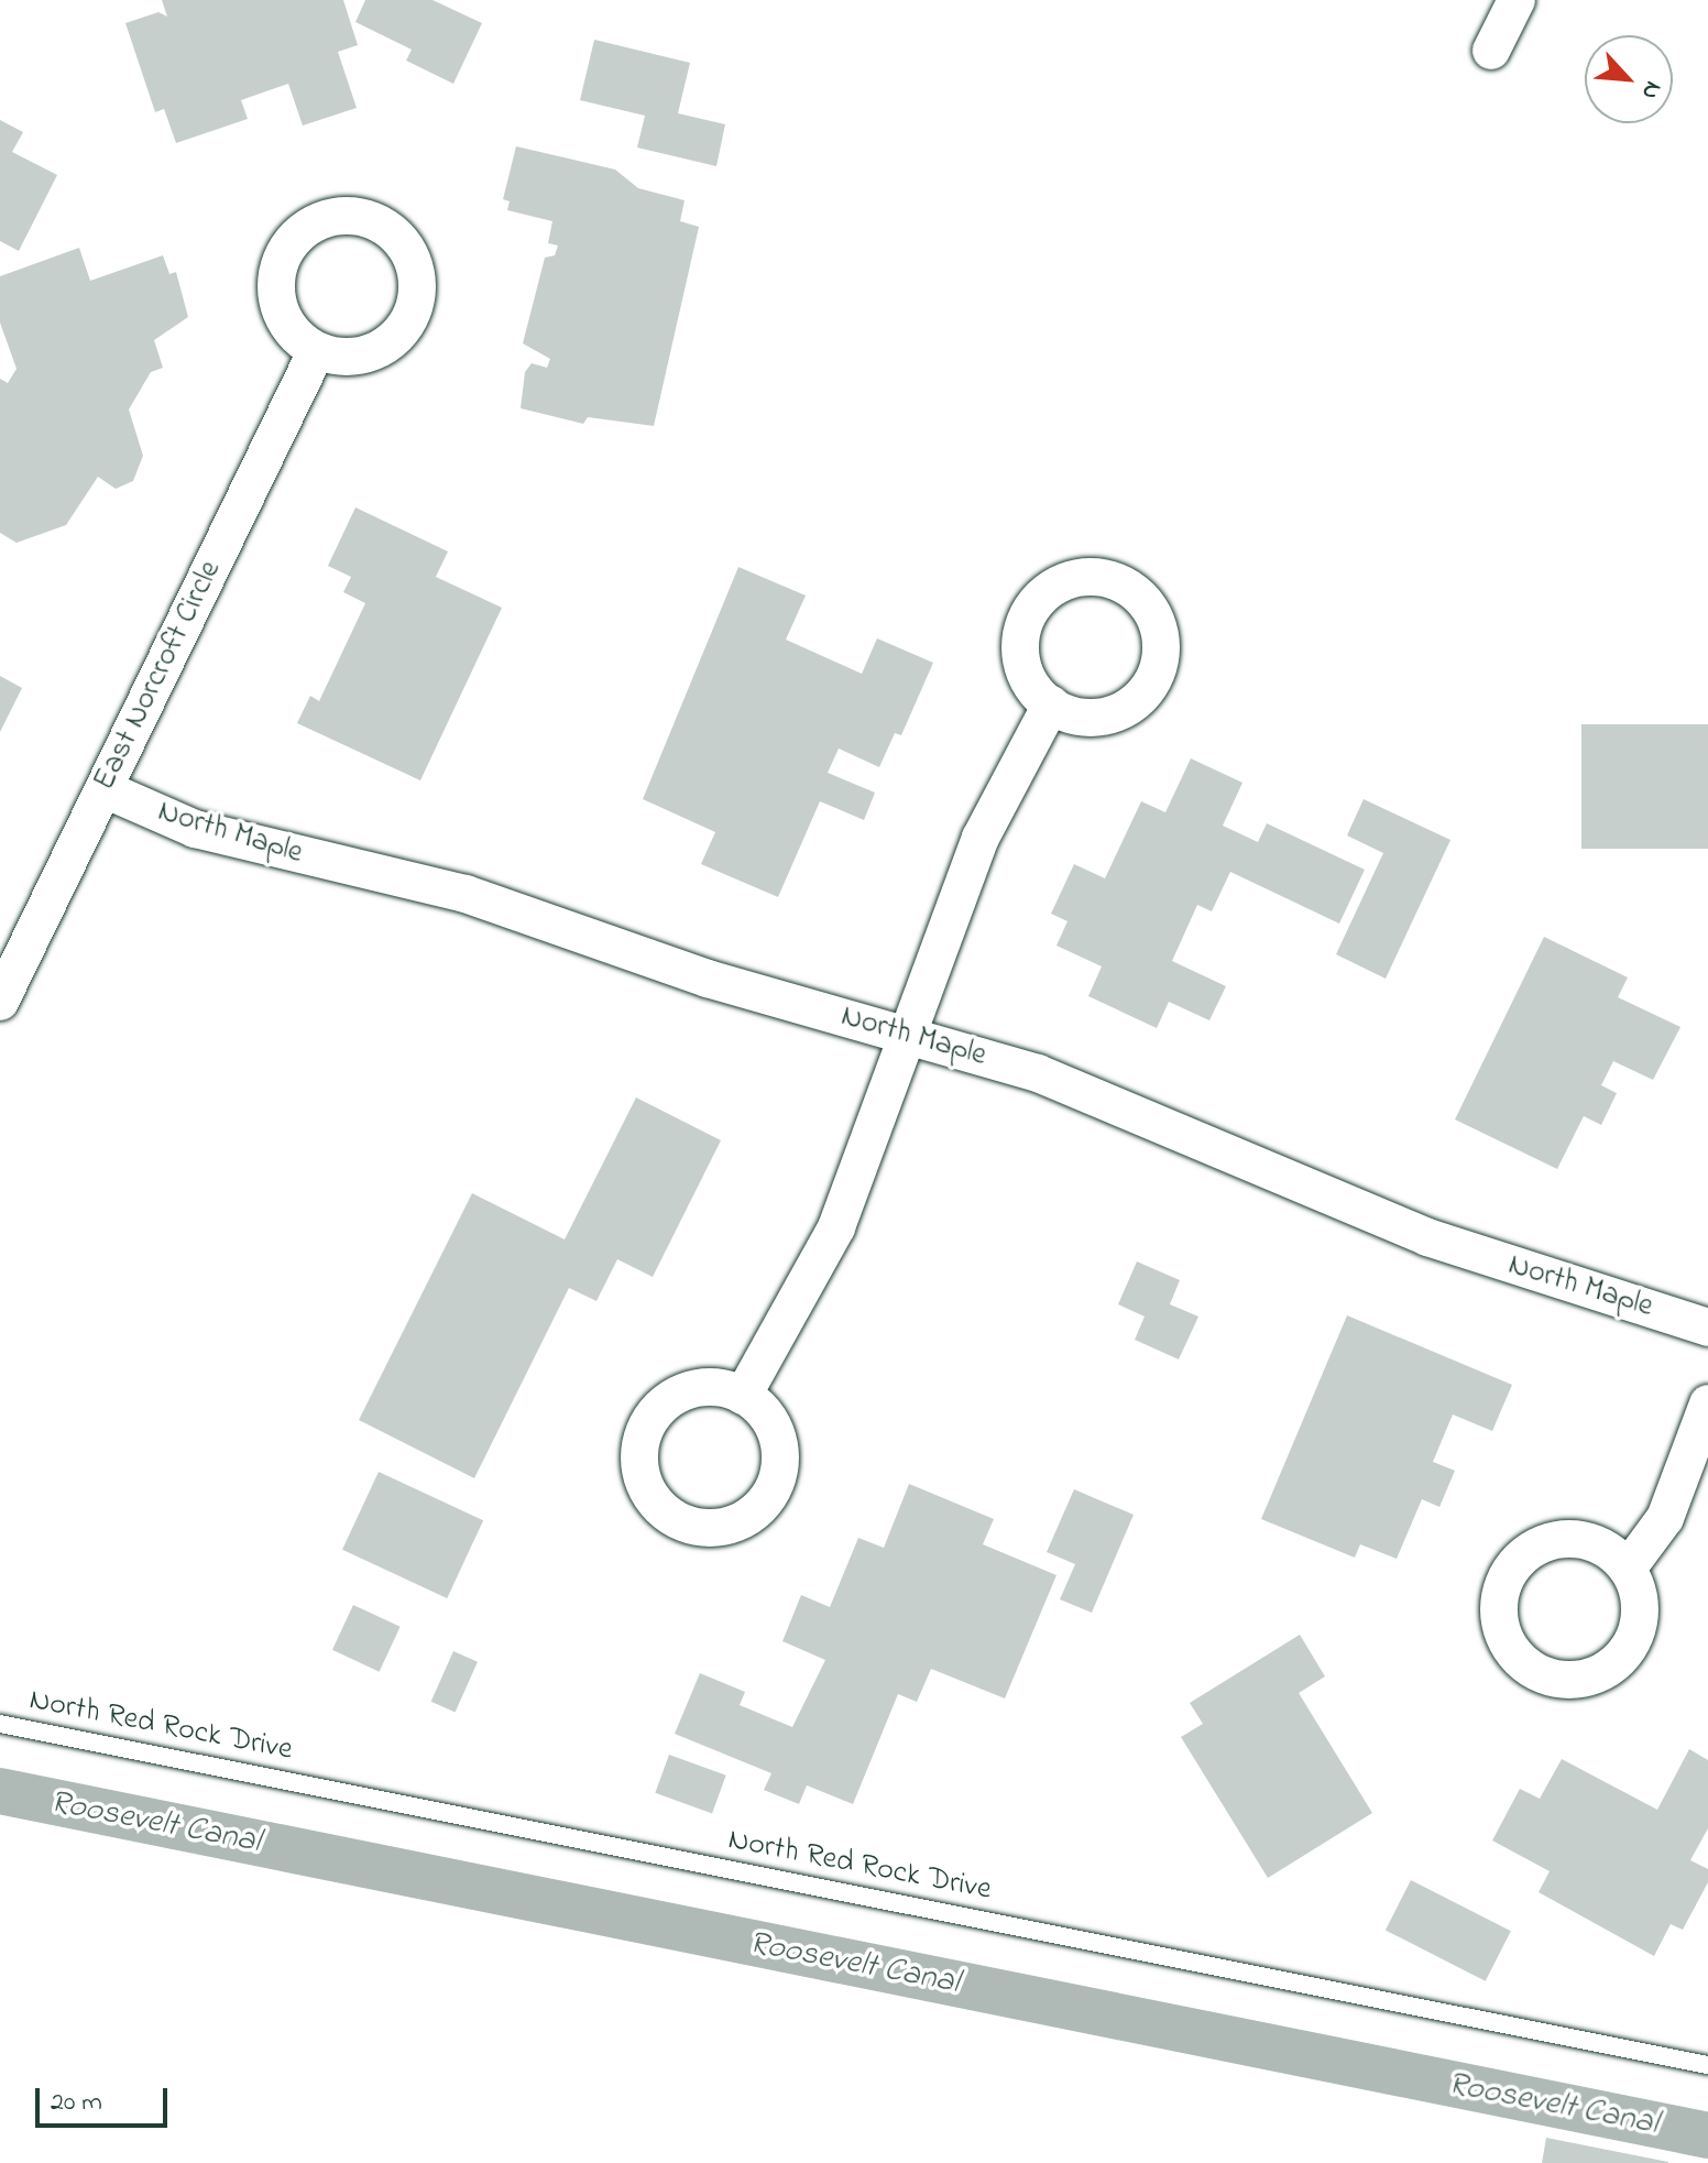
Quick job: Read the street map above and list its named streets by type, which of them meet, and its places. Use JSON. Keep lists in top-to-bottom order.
{
  "streets": {
    "street": ["East Norcroft Circle", "North Maple"],
    "lane": ["North Red Rock Drive"]
  },
  "crossings": [
    ["East Norcroft Circle", "North Maple"]
  ],
  "water": ["Roosevelt Canal"],
  "scale_bar": "20 m",
  "north": "bottom right"
}
